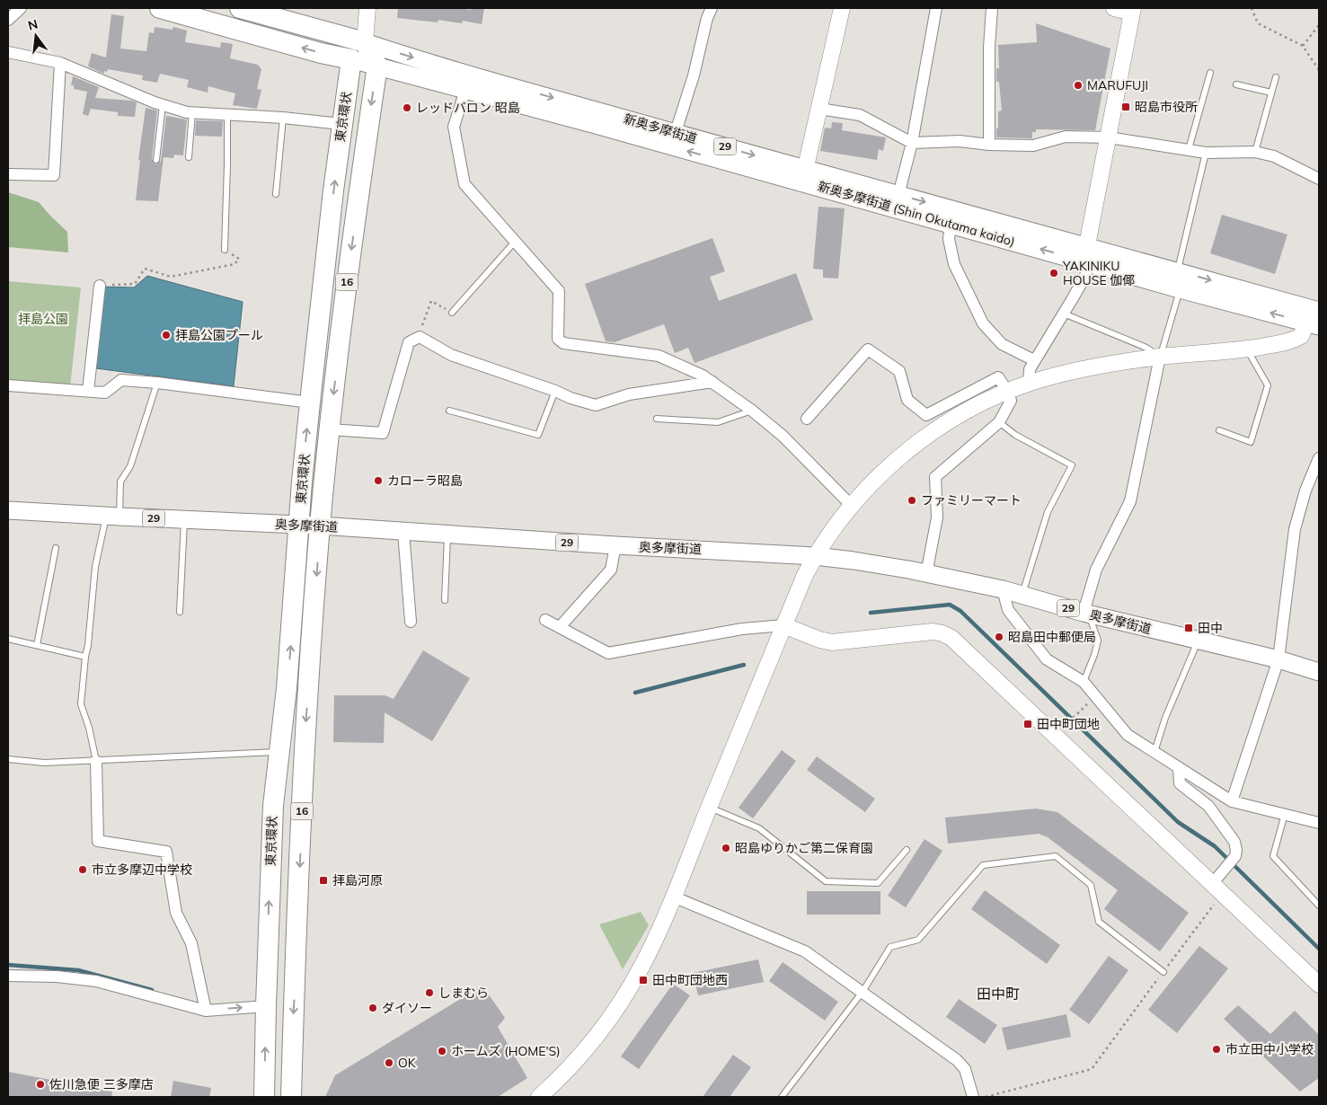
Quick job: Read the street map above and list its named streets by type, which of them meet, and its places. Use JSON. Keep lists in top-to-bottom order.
{
  "streets": {
    "highway": ["東京環状", "16"],
    "main road": [
      "新奥多摩街道",
      "29",
      "新奥多摩街道 (Shin Okutama kaido)",
      "奥多摩街道"
    ]
  },
  "crossings": [
    ["東京環状", "29"],
    ["東京環状", "奥多摩街道"],
    ["新奥多摩街道", "29"],
    ["新奥多摩街道", "新奥多摩街道 (Shin Okutama kaido)"],
    ["29", "新奥多摩街道 (Shin Okutama kaido)"]
  ],
  "one_way": ["新奥多摩街道", "新奥多摩街道 (Shin Okutama kaido)"],
  "districts": ["田中町"],
  "parks": ["拝島公園"],
  "places": {
    "other": [
      "MARUFUJI",
      "レッドバロン 昭島",
      "YAKINIKU HOUSE 伽倻",
      "拝島公園プール",
      "カローラ昭島",
      "ファミリーマート",
      "昭島田中郵便局",
      "昭島ゆりかご第二保育園",
      "市立多摩辺中学校",
      "しまむら",
      "ダイソー",
      "市立田中小学校",
      "ホームズ (HOME'S)",
      "OK",
      "佐川急便 三多摩店"
    ],
    "transit": [
      "昭島市役所",
      "田中",
      "田中町団地",
      "拝島河原",
      "田中町団地西"
    ]
  },
  "north": "top"
}
